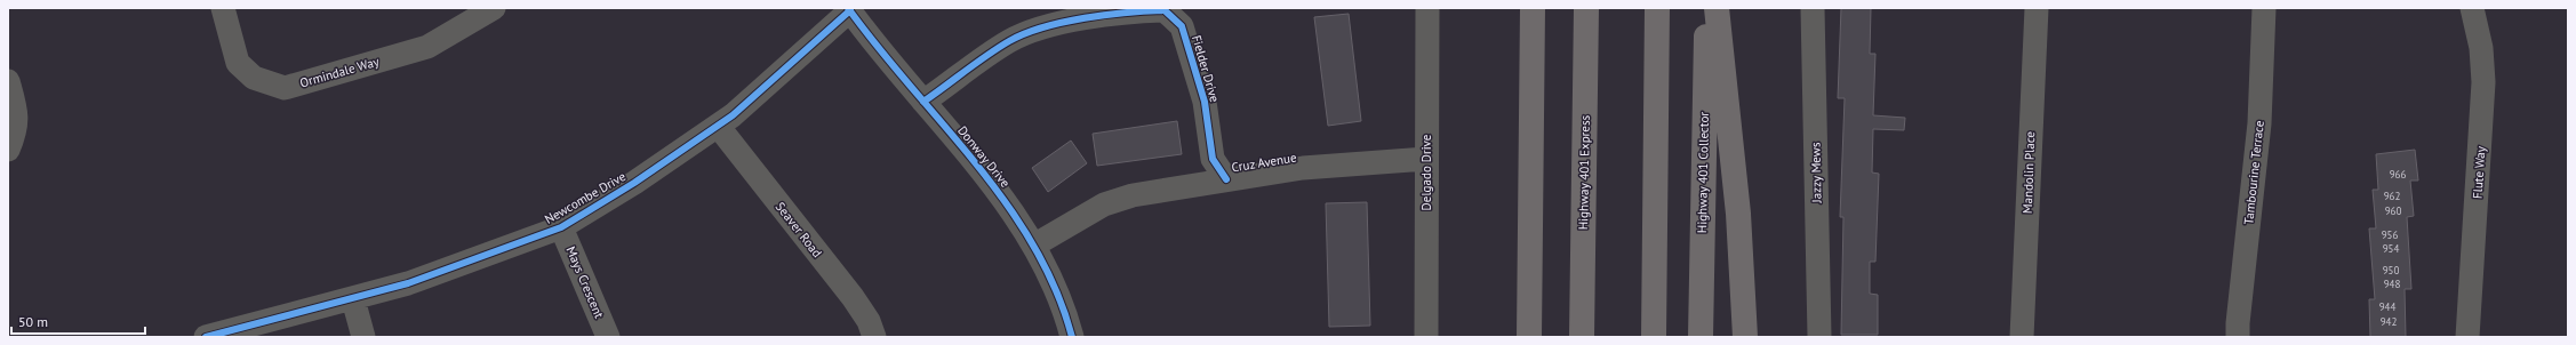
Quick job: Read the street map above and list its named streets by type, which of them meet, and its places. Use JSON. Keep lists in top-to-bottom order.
{
  "streets": {
    "highway": ["Highway 401 Express", "Highway 401 Collector"],
    "street": [
      "Fielder Drive",
      "Ormindale Way",
      "Donway Drive",
      "Cruz Avenue",
      "Delgado Drive",
      "Jazzy Mews",
      "Mandolin Place",
      "Tambourine Terrace",
      "Flute Way",
      "Newcombe Drive",
      "Seaver Road",
      "Mays Crescent"
    ]
  },
  "crossings": [
    ["Fielder Drive", "Donway Drive"],
    ["Fielder Drive", "Cruz Avenue"],
    ["Donway Drive", "Cruz Avenue"],
    ["Donway Drive", "Newcombe Drive"],
    ["Cruz Avenue", "Delgado Drive"],
    ["Newcombe Drive", "Seaver Road"],
    ["Newcombe Drive", "Mays Crescent"]
  ],
  "house_numbers": [
    "966",
    "962",
    "960",
    "956",
    "954",
    "950",
    "948",
    "944",
    "942"
  ],
  "scale_bar": "50 m"
}
